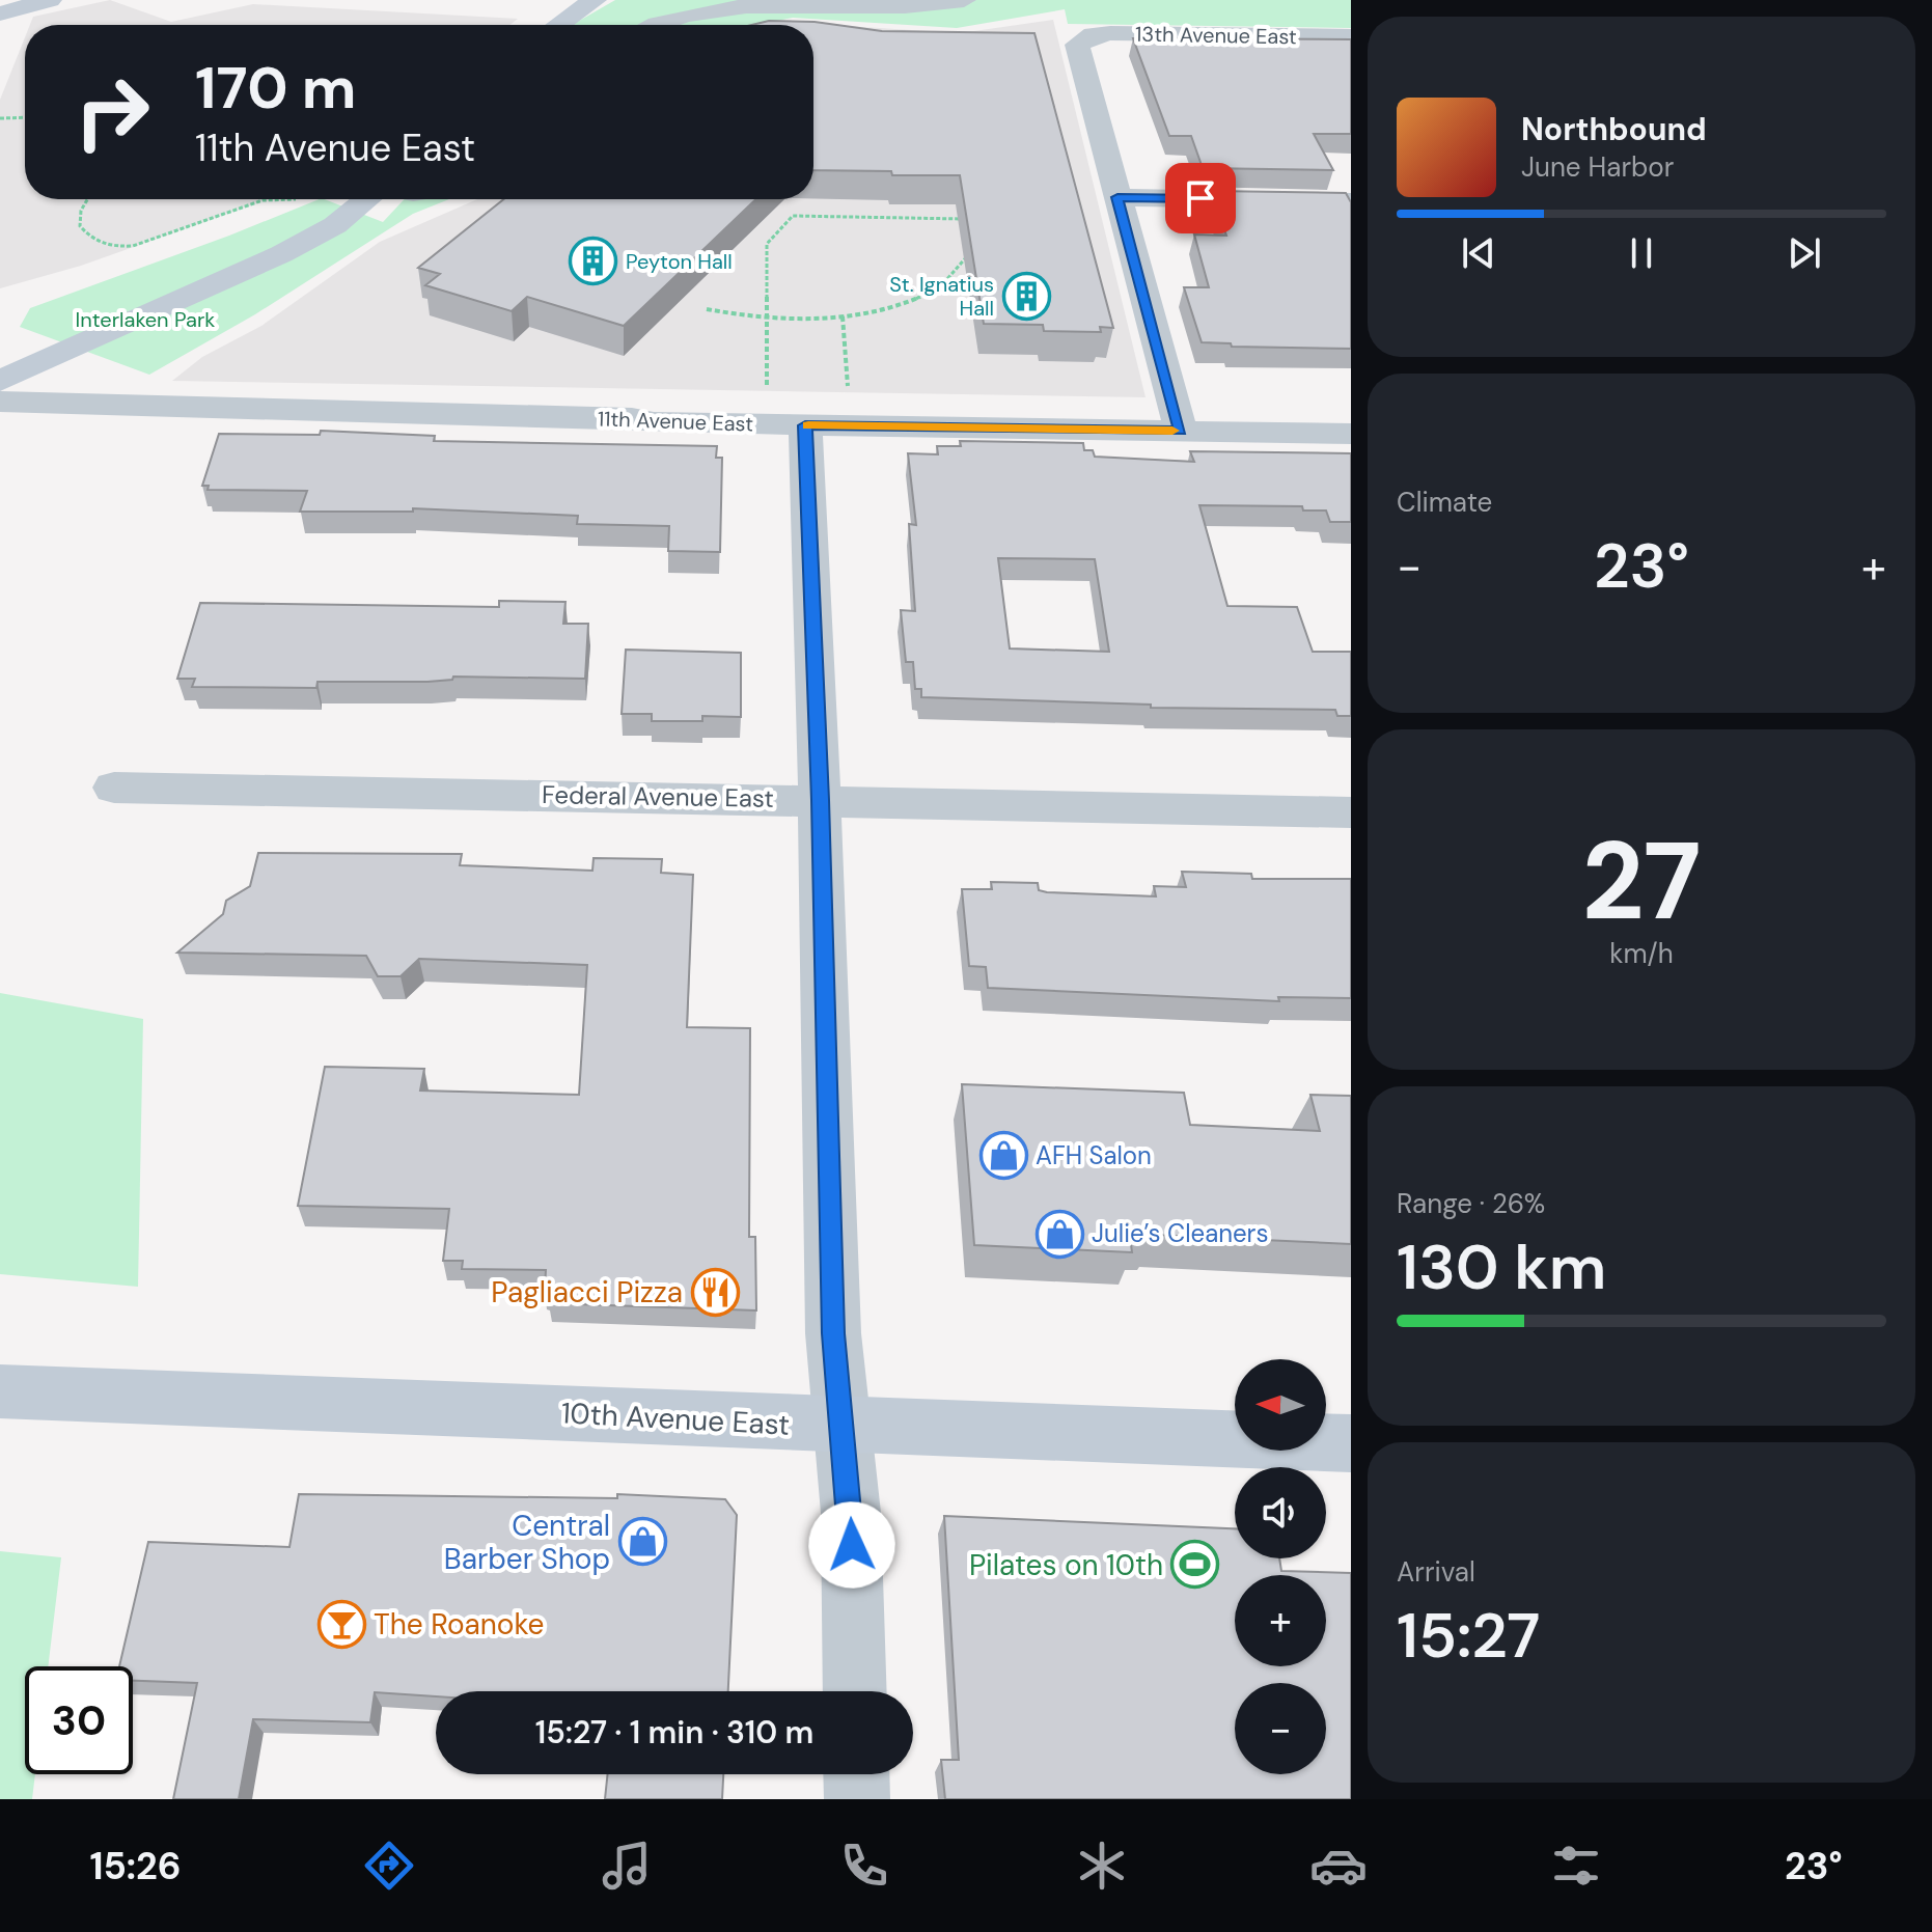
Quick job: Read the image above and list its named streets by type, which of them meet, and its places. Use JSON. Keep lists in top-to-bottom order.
{
  "streets": {
    "main road": ["10th Avenue East"],
    "street": ["13th Avenue East", "11th Avenue East", "Federal Avenue East"]
  },
  "parks": ["Interlaken Park"],
  "places": {
    "building": ["Peyton Hall", "St. Ignatius Hall"],
    "shop": ["AFH Salon", "Julie’s Cleaners", "Central Barber Shop"],
    "restaurant": ["Pagliacci Pizza"],
    "sports": ["Pilates on 10th"],
    "bar": ["The Roanoke"]
  },
  "north": "left",
  "page": {
    "turn": ["170 m", "11th Avenue East"],
    "song": ["Northbound", "June Harbor"],
    "tile": [
      "Climate",
      ["27", "km/h"],
      ["Range · 26%", "130 km"],
      ["Arrival", "15:27"]
    ],
    "heat": ["−", "23°", "+"],
    "map_buttons": ["+", "−"],
    "limit": "30",
    "trip": "15:27 · 1 min · 310 m",
    "tabs": ["15:26", "23°"]
  }
}
